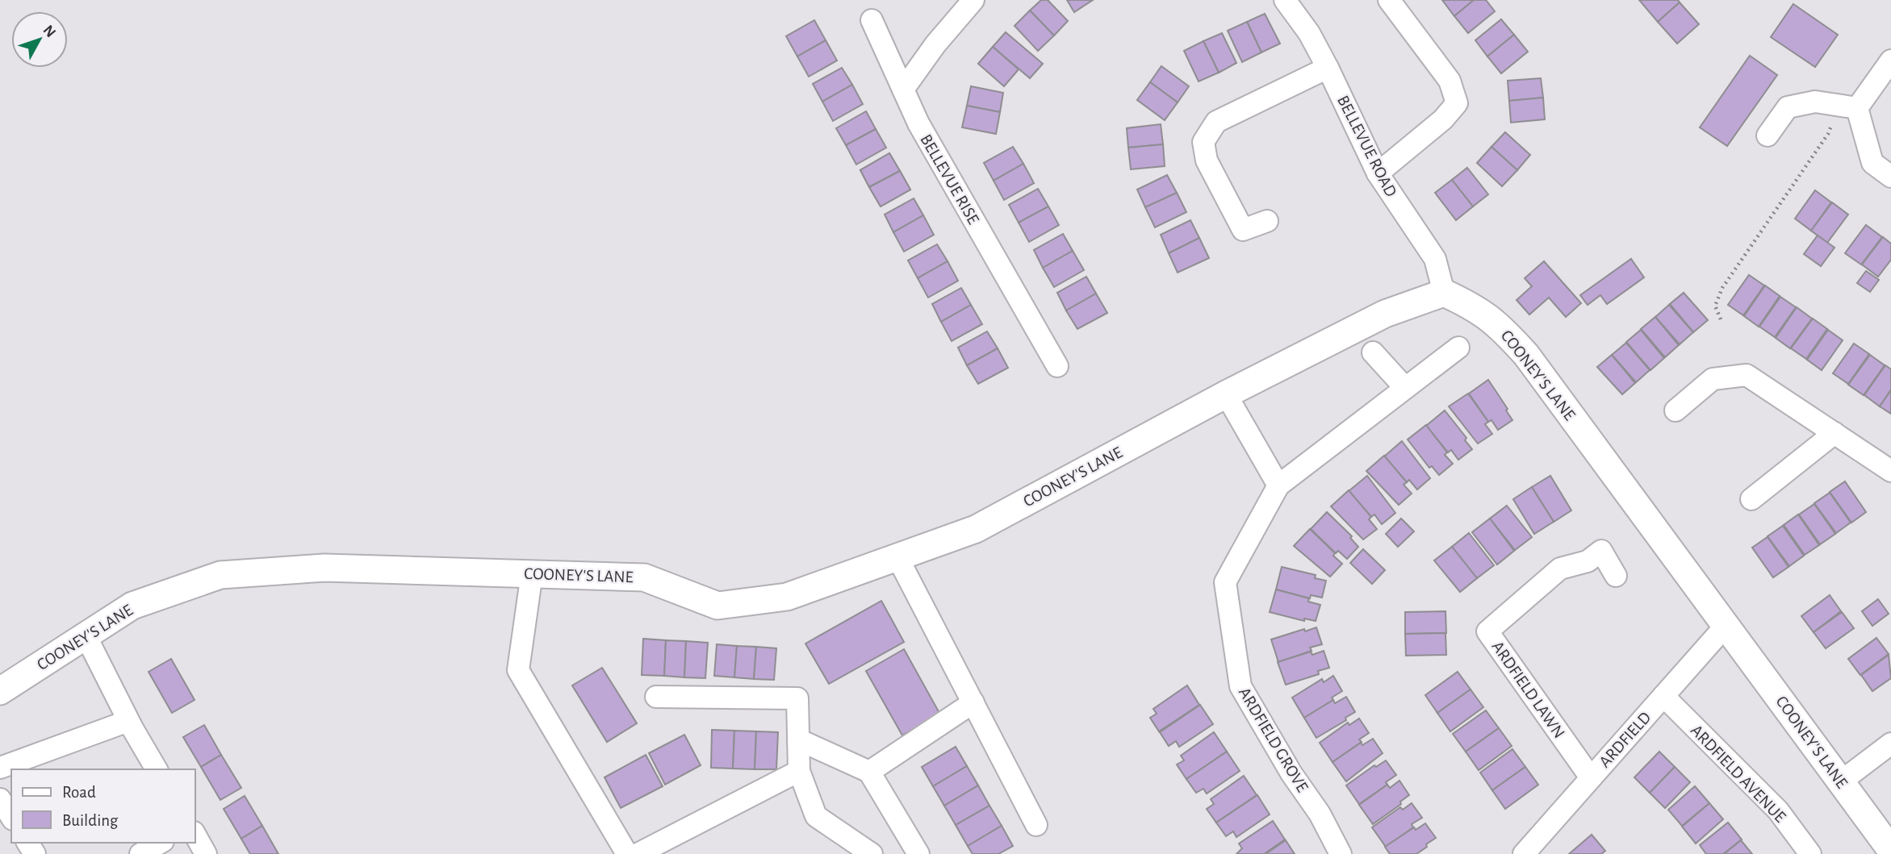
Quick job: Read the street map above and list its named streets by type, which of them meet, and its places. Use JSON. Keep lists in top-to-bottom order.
{
  "streets": {
    "street": [
      "BELLEVUE ROAD",
      "BELLEVUE RISE",
      "COONEY'S LANE",
      "ARDFIELD LAWN",
      "ARDFIELD GROVE",
      "ARDFIELD",
      "ARDFIELD AVENUE"
    ]
  },
  "crossings": [
    ["BELLEVUE ROAD", "COONEY'S LANE"],
    ["COONEY'S LANE", "ARDFIELD"],
    ["ARDFIELD LAWN", "ARDFIELD"],
    ["ARDFIELD", "ARDFIELD AVENUE"]
  ],
  "legend": ["Road", "Building"],
  "north": "top right"
}
